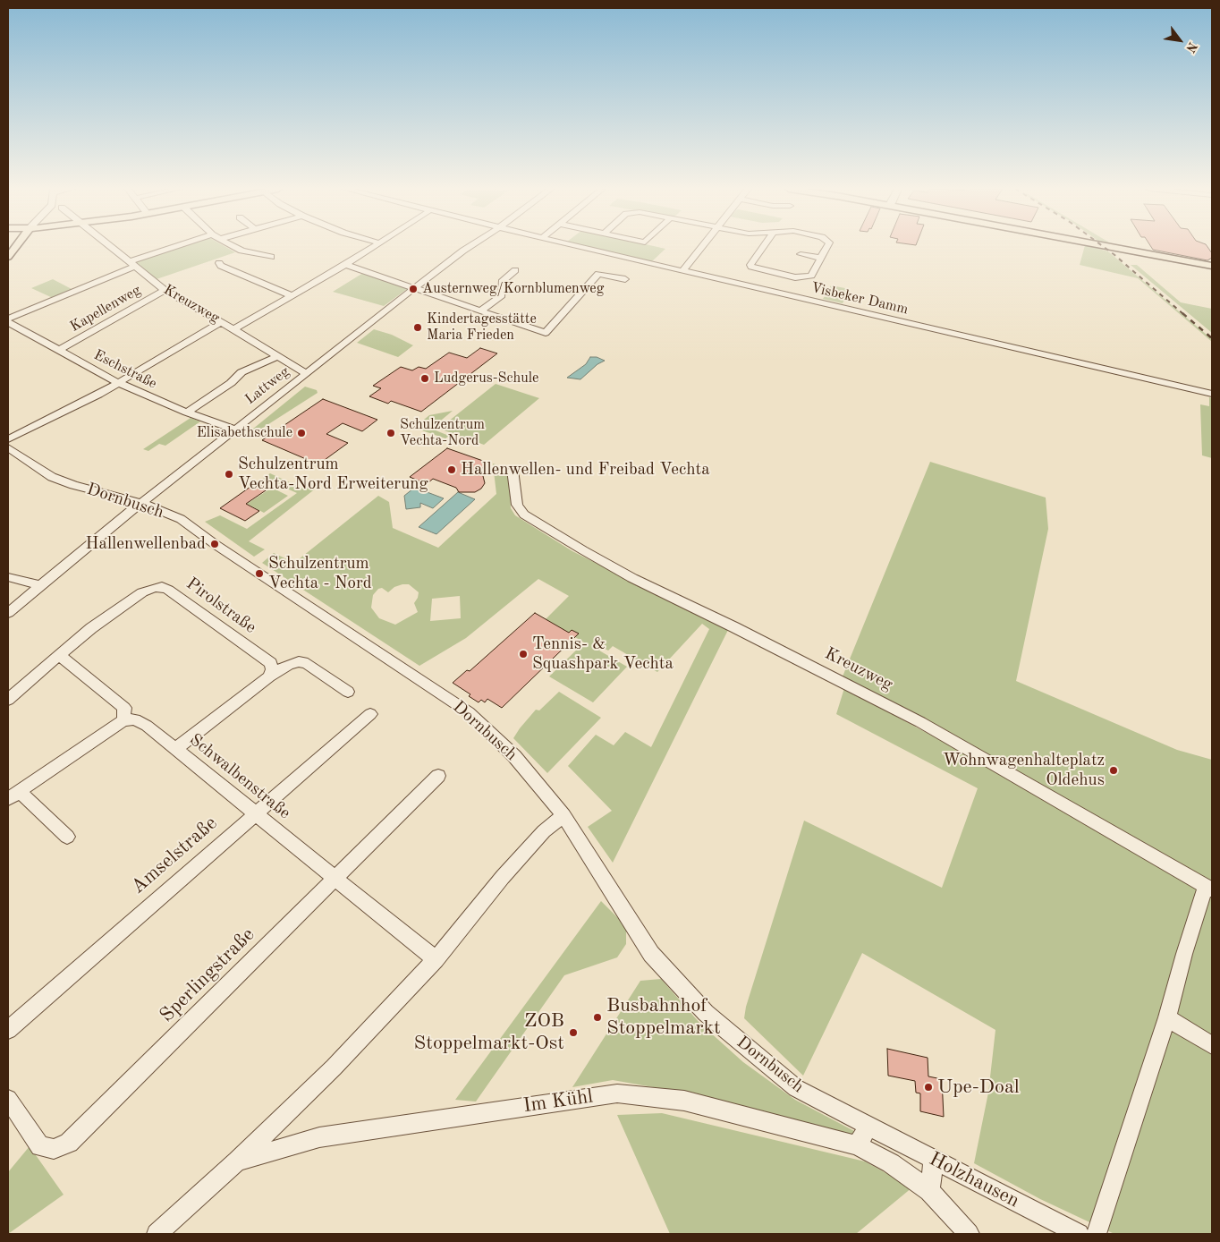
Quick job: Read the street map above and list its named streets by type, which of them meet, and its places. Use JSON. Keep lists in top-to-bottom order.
{
  "streets": {
    "street": [
      "Visbeker Damm",
      "Kreuzweg",
      "Kapellenweg",
      "Eschstraße",
      "Lattweg",
      "Dornbusch",
      "Pirolstraße",
      "Schwalbenstraße",
      "Amselstraße",
      "Sperlingstraße",
      "Im Kühl",
      "Holzhausen"
    ]
  },
  "crossings": [
    ["Kreuzweg", "Kapellenweg"],
    ["Kreuzweg", "Lattweg"],
    ["Kapellenweg", "Eschstraße"],
    ["Eschstraße", "Lattweg"],
    ["Lattweg", "Dornbusch"],
    ["Dornbusch", "Im Kühl"],
    ["Dornbusch", "Holzhausen"],
    ["Schwalbenstraße", "Amselstraße"],
    ["Schwalbenstraße", "Sperlingstraße"],
    ["Schwalbenstraße", "Im Kühl"]
  ],
  "places": [
    "Austernweg/Kornblumenweg",
    "Kindertagesstätte Maria Frieden",
    "Ludgerus-Schule",
    "Elisabethschule",
    "Schulzentrum Vechta-Nord",
    "Hallenwellen- und Freibad Vechta",
    "Schulzentrum Vechta-Nord Erweiterung",
    "Hallenwellenbad",
    "Schulzentrum Vechta - Nord",
    "Tennis- & Squashpark Vechta",
    "Wohnwagenhalteplatz Oldehus",
    "Busbahnhof Stoppelmarkt",
    "ZOB Stoppelmarkt-Ost",
    "Upe-Doal"
  ],
  "north": "bottom right"
}
